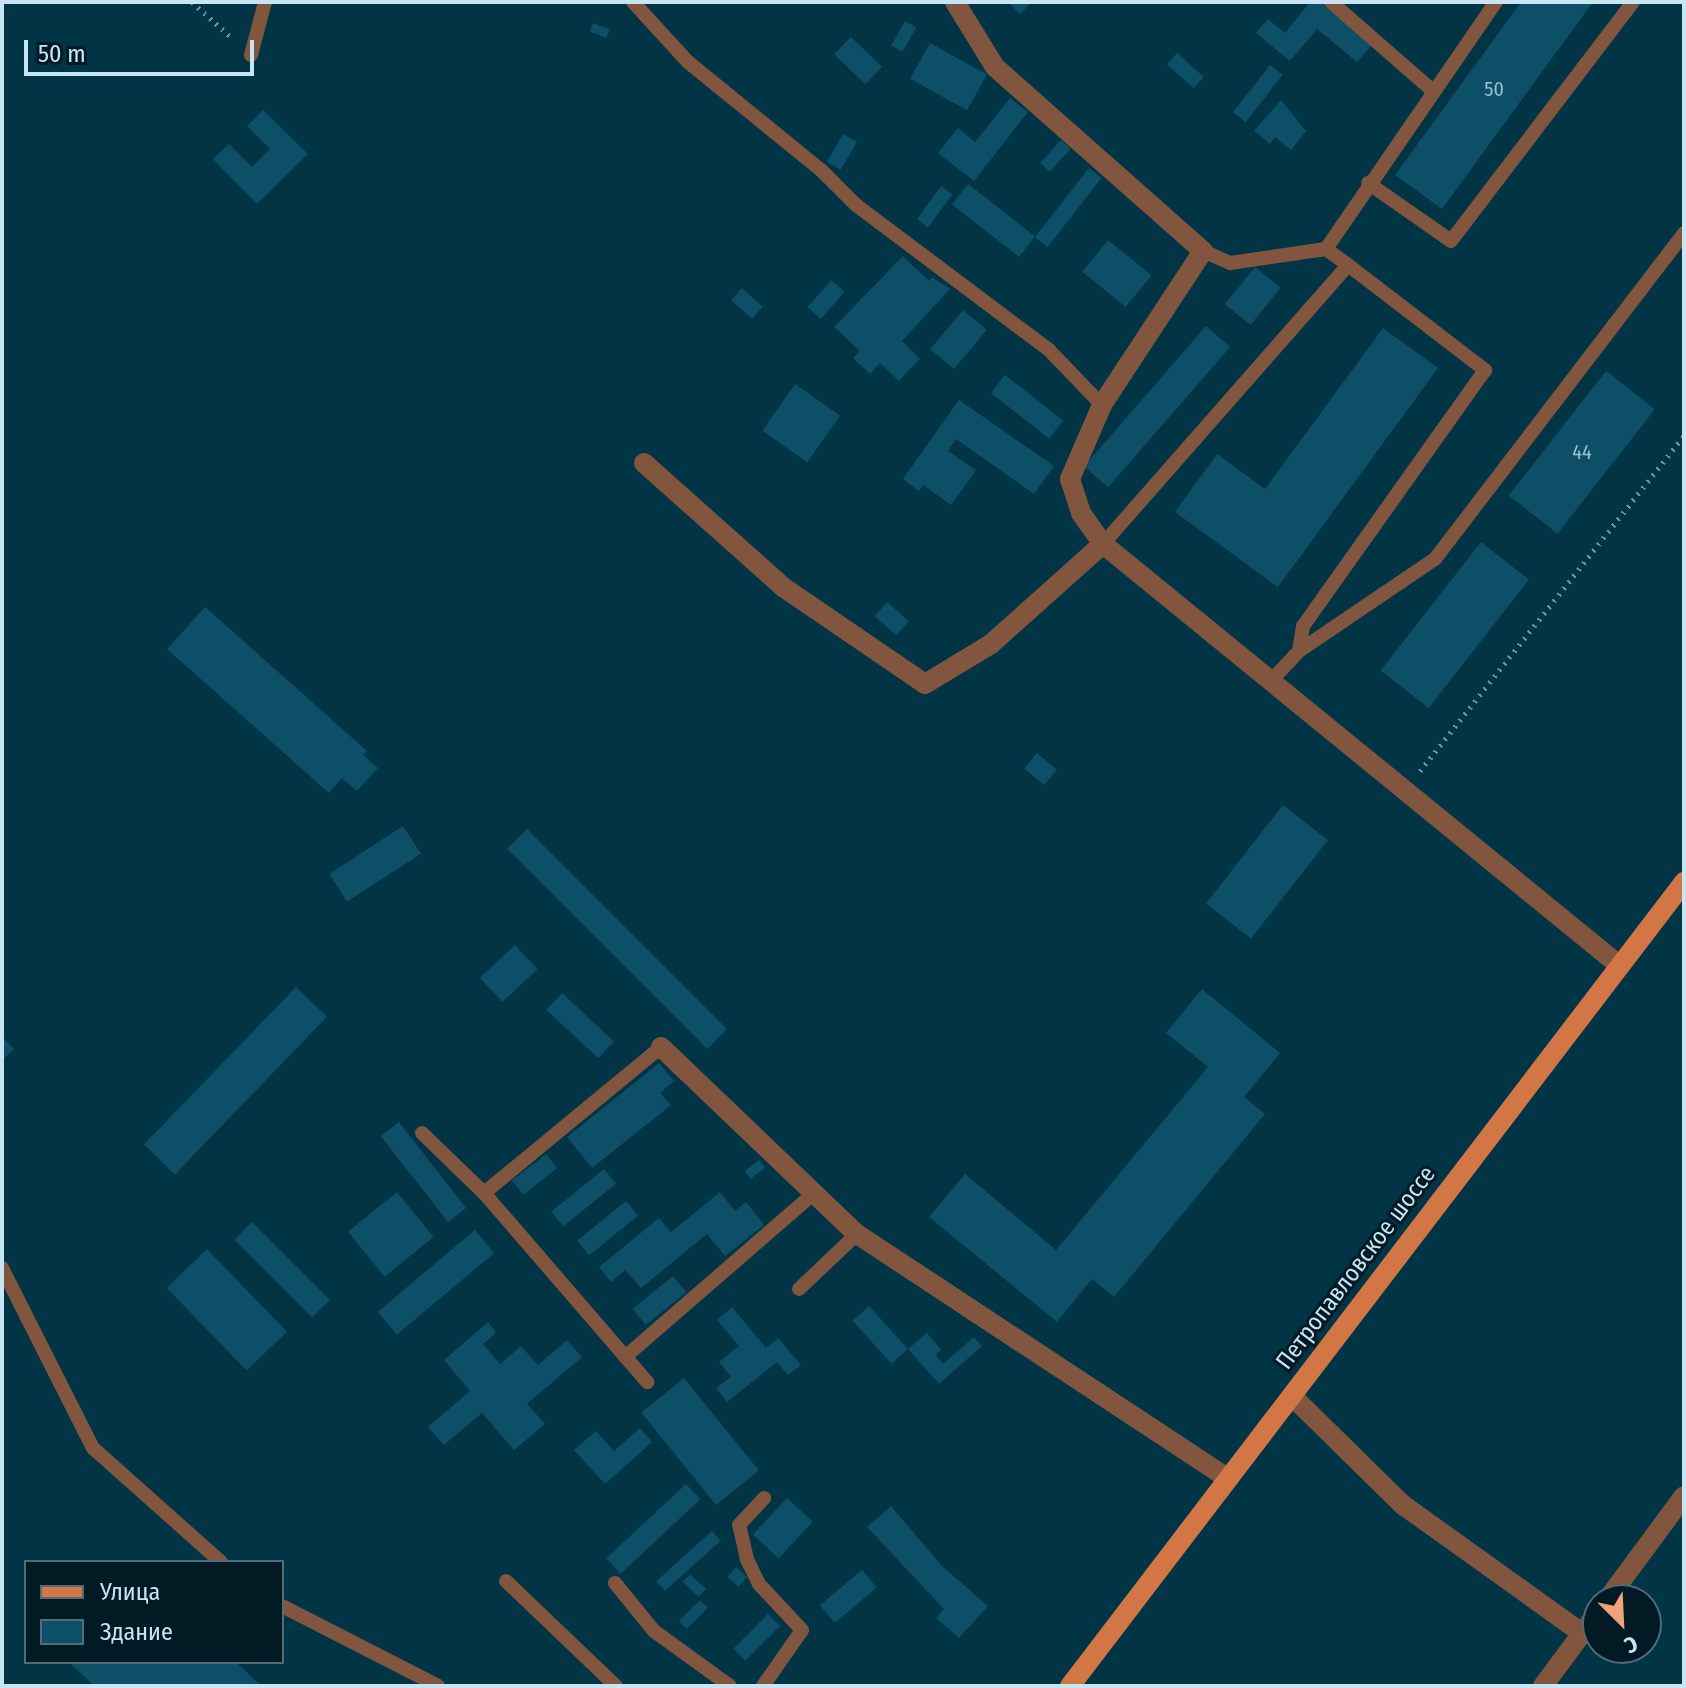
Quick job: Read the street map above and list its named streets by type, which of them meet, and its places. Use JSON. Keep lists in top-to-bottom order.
{
  "streets": {
    "main road": ["Петропавловское шоссе"]
  },
  "house_numbers": ["50", "44"],
  "legend": ["Улица", "Здание"],
  "scale_bar": "50 m",
  "north": "bottom right"
}
